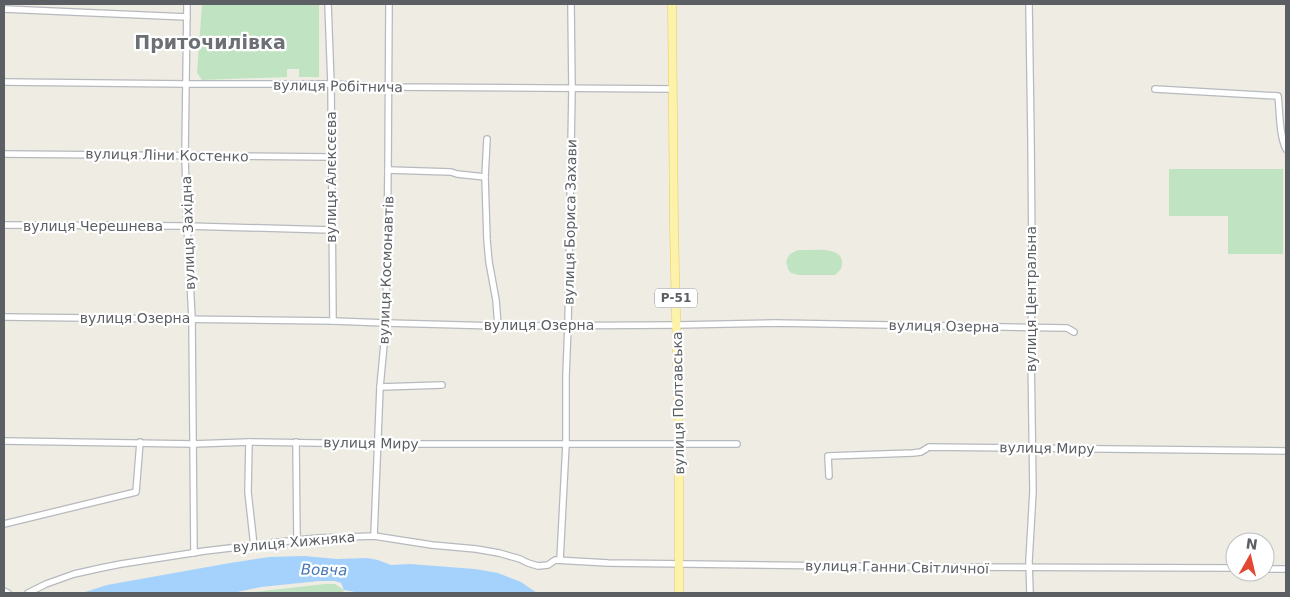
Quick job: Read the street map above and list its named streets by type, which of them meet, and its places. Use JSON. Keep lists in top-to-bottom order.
{
  "streets": {
    "main road": ["Р-51", "вулиця Полтавська"],
    "street": [
      "вулиця Робітнича",
      "вулиця Ліни Костенко",
      "вулиця Алєксєєва",
      "вулиця Бориса Захави",
      "вулиця Черешнева",
      "вулиця Західна",
      "вулиця Космонавтів",
      "вулиця Центральна",
      "вулиця Озерна",
      "вулиця Миру",
      "вулиця Хижняка",
      "вулиця Ганни Світличної"
    ]
  },
  "crossings": [
    ["вулиця Робітнича", "вулиця Алєксєєва"],
    ["вулиця Робітнича", "вулиця Бориса Захави"],
    ["вулиця Робітнича", "вулиця Західна"],
    ["вулиця Робітнича", "вулиця Космонавтів"],
    ["вулиця Робітнича", "вулиця Полтавська"],
    ["вулиця Ліни Костенко", "вулиця Алєксєєва"],
    ["вулиця Ліни Костенко", "вулиця Західна"],
    ["вулиця Алєксєєва", "вулиця Черешнева"],
    ["вулиця Алєксєєва", "вулиця Озерна"],
    ["вулиця Бориса Захави", "вулиця Озерна"],
    ["вулиця Бориса Захави", "вулиця Миру"],
    ["вулиця Бориса Захави", "вулиця Хижняка"],
    ["вулиця Бориса Захави", "вулиця Ганни Світличної"],
    ["вулиця Черешнева", "вулиця Західна"],
    ["вулиця Західна", "вулиця Озерна"],
    ["вулиця Західна", "вулиця Миру"],
    ["вулиця Західна", "вулиця Хижняка"],
    ["вулиця Космонавтів", "вулиця Озерна"],
    ["вулиця Космонавтів", "вулиця Миру"],
    ["вулиця Космонавтів", "вулиця Хижняка"],
    ["вулиця Центральна", "вулиця Озерна"],
    ["вулиця Центральна", "вулиця Миру"],
    ["вулиця Центральна", "вулиця Ганни Світличної"],
    ["вулиця Озерна", "вулиця Полтавська"],
    ["вулиця Полтавська", "вулиця Миру"],
    ["вулиця Полтавська", "вулиця Ганни Світличної"],
    ["вулиця Хижняка", "вулиця Ганни Світличної"]
  ],
  "districts": ["Приточилівка"],
  "water": ["Вовча"],
  "north": "top"
}
